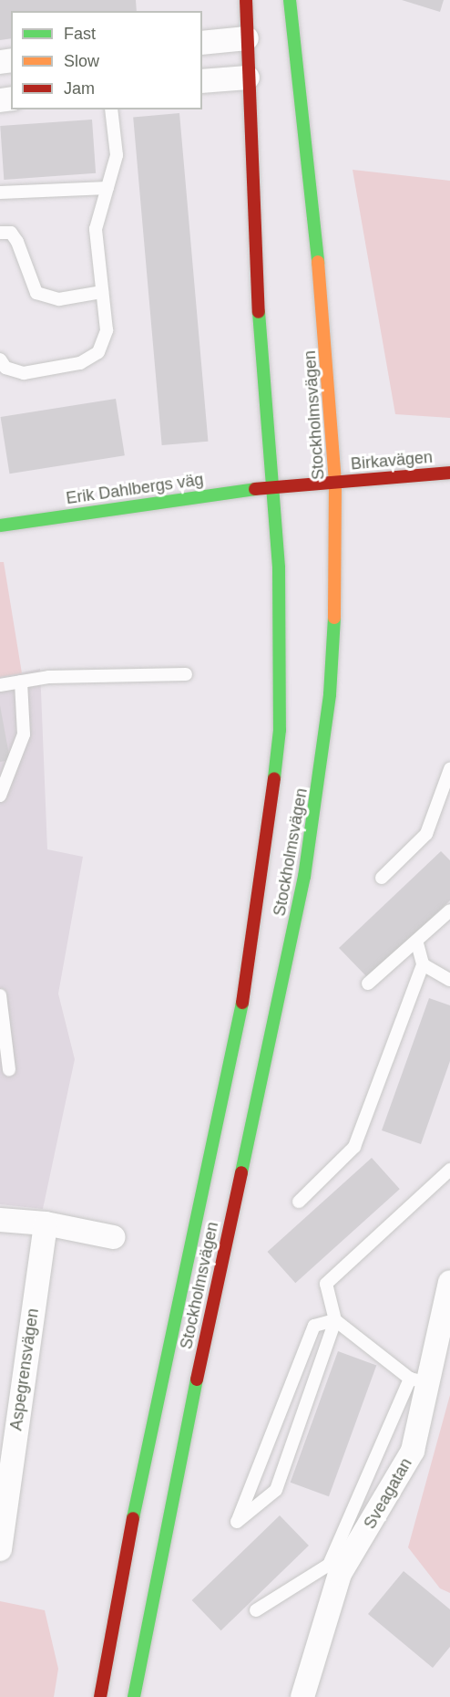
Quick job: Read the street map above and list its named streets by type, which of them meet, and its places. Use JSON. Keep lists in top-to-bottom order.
{
  "streets": {
    "main road": ["Stockholmsvägen", "Birkavägen", "Erik Dahlbergs väg"],
    "street": ["Aspegrensvägen", "Sveagatan"]
  },
  "crossings": [
    ["Stockholmsvägen", "Birkavägen"],
    ["Stockholmsvägen", "Erik Dahlbergs väg"],
    ["Birkavägen", "Erik Dahlbergs väg"]
  ],
  "legend": ["Fast", "Slow", "Jam"]
}
